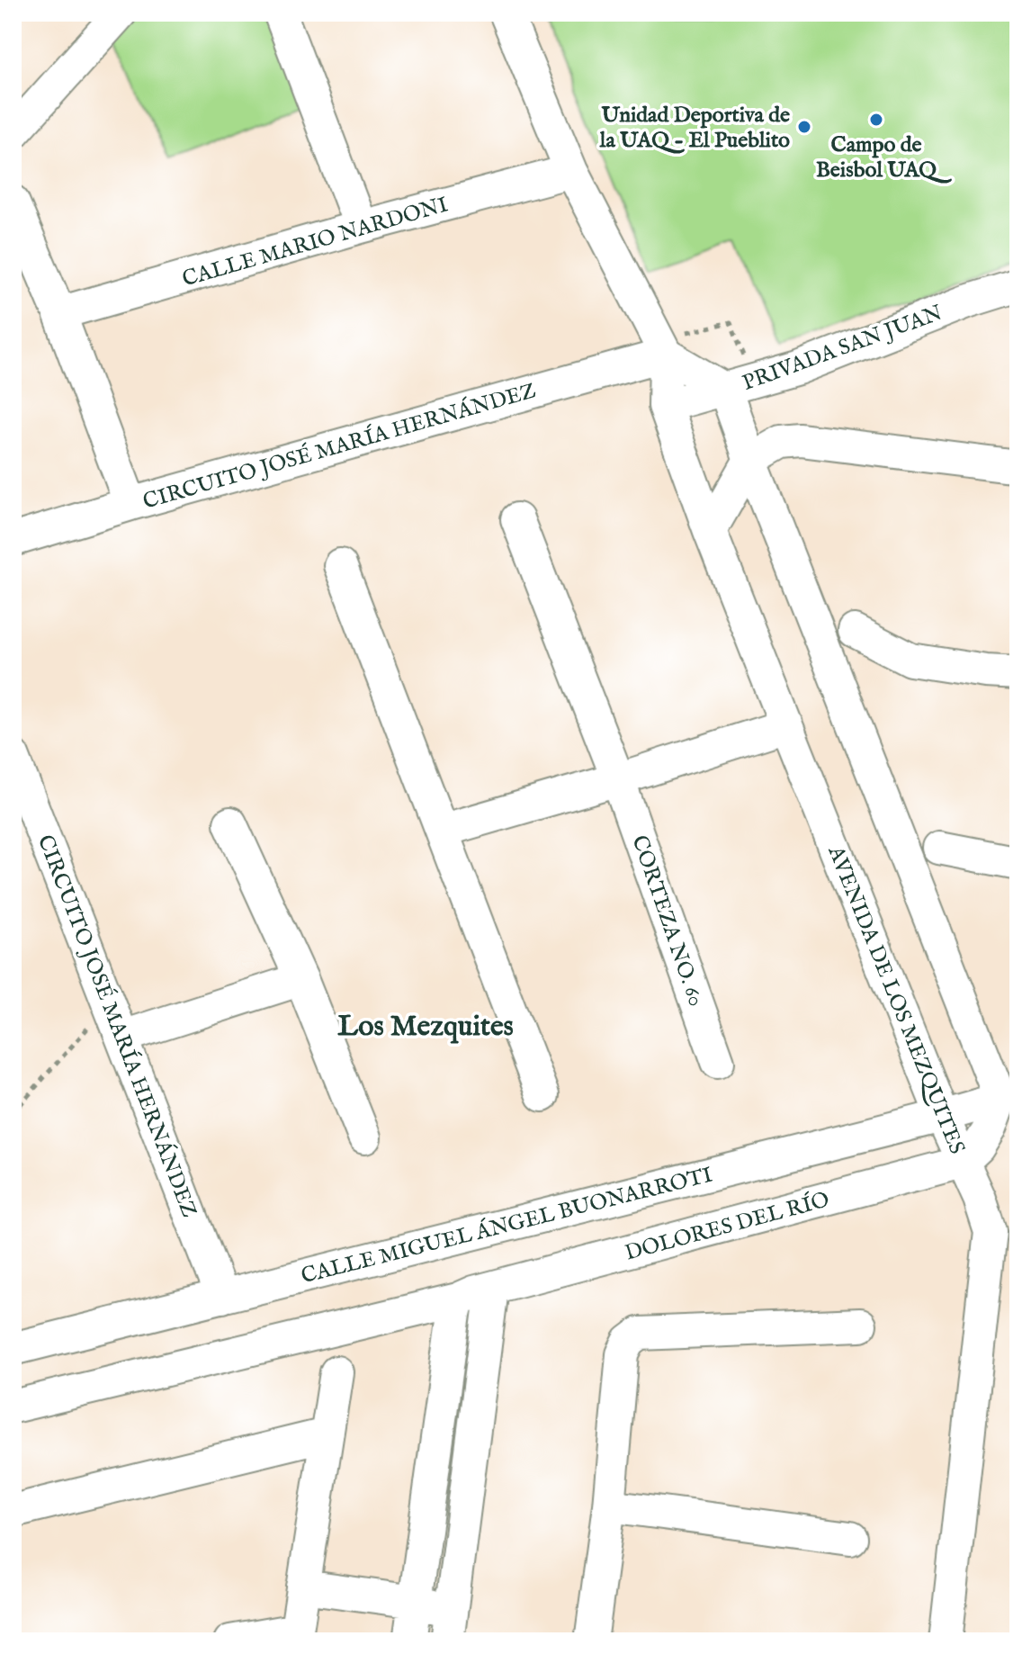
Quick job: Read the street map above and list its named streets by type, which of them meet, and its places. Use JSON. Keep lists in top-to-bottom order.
{
  "streets": {
    "street": [
      "CALLE MARIO NARDONI",
      "PRIVADA SAN JUAN",
      "CIRCUITO JOSÉ MARÍA HERNÁNDEZ",
      "CORTEZA NO. 60",
      "AVENIDA DE LOS MEZQUITES",
      "CALLE MIGUEL ÁNGEL BUONARROTI",
      "DOLORES DEL RÍO"
    ]
  },
  "crossings": [
    ["CALLE MARIO NARDONI", "AVENIDA DE LOS MEZQUITES"],
    ["PRIVADA SAN JUAN", "AVENIDA DE LOS MEZQUITES"],
    ["CIRCUITO JOSÉ MARÍA HERNÁNDEZ", "AVENIDA DE LOS MEZQUITES"],
    ["CIRCUITO JOSÉ MARÍA HERNÁNDEZ", "CALLE MIGUEL ÁNGEL BUONARROTI"],
    ["AVENIDA DE LOS MEZQUITES", "CALLE MIGUEL ÁNGEL BUONARROTI"],
    ["AVENIDA DE LOS MEZQUITES", "DOLORES DEL RÍO"]
  ],
  "districts": ["Los Mezquites"],
  "places": ["Campo de Beisbol UAQ", "Unidad Deportiva de la UAQ - El Pueblito"]
}
